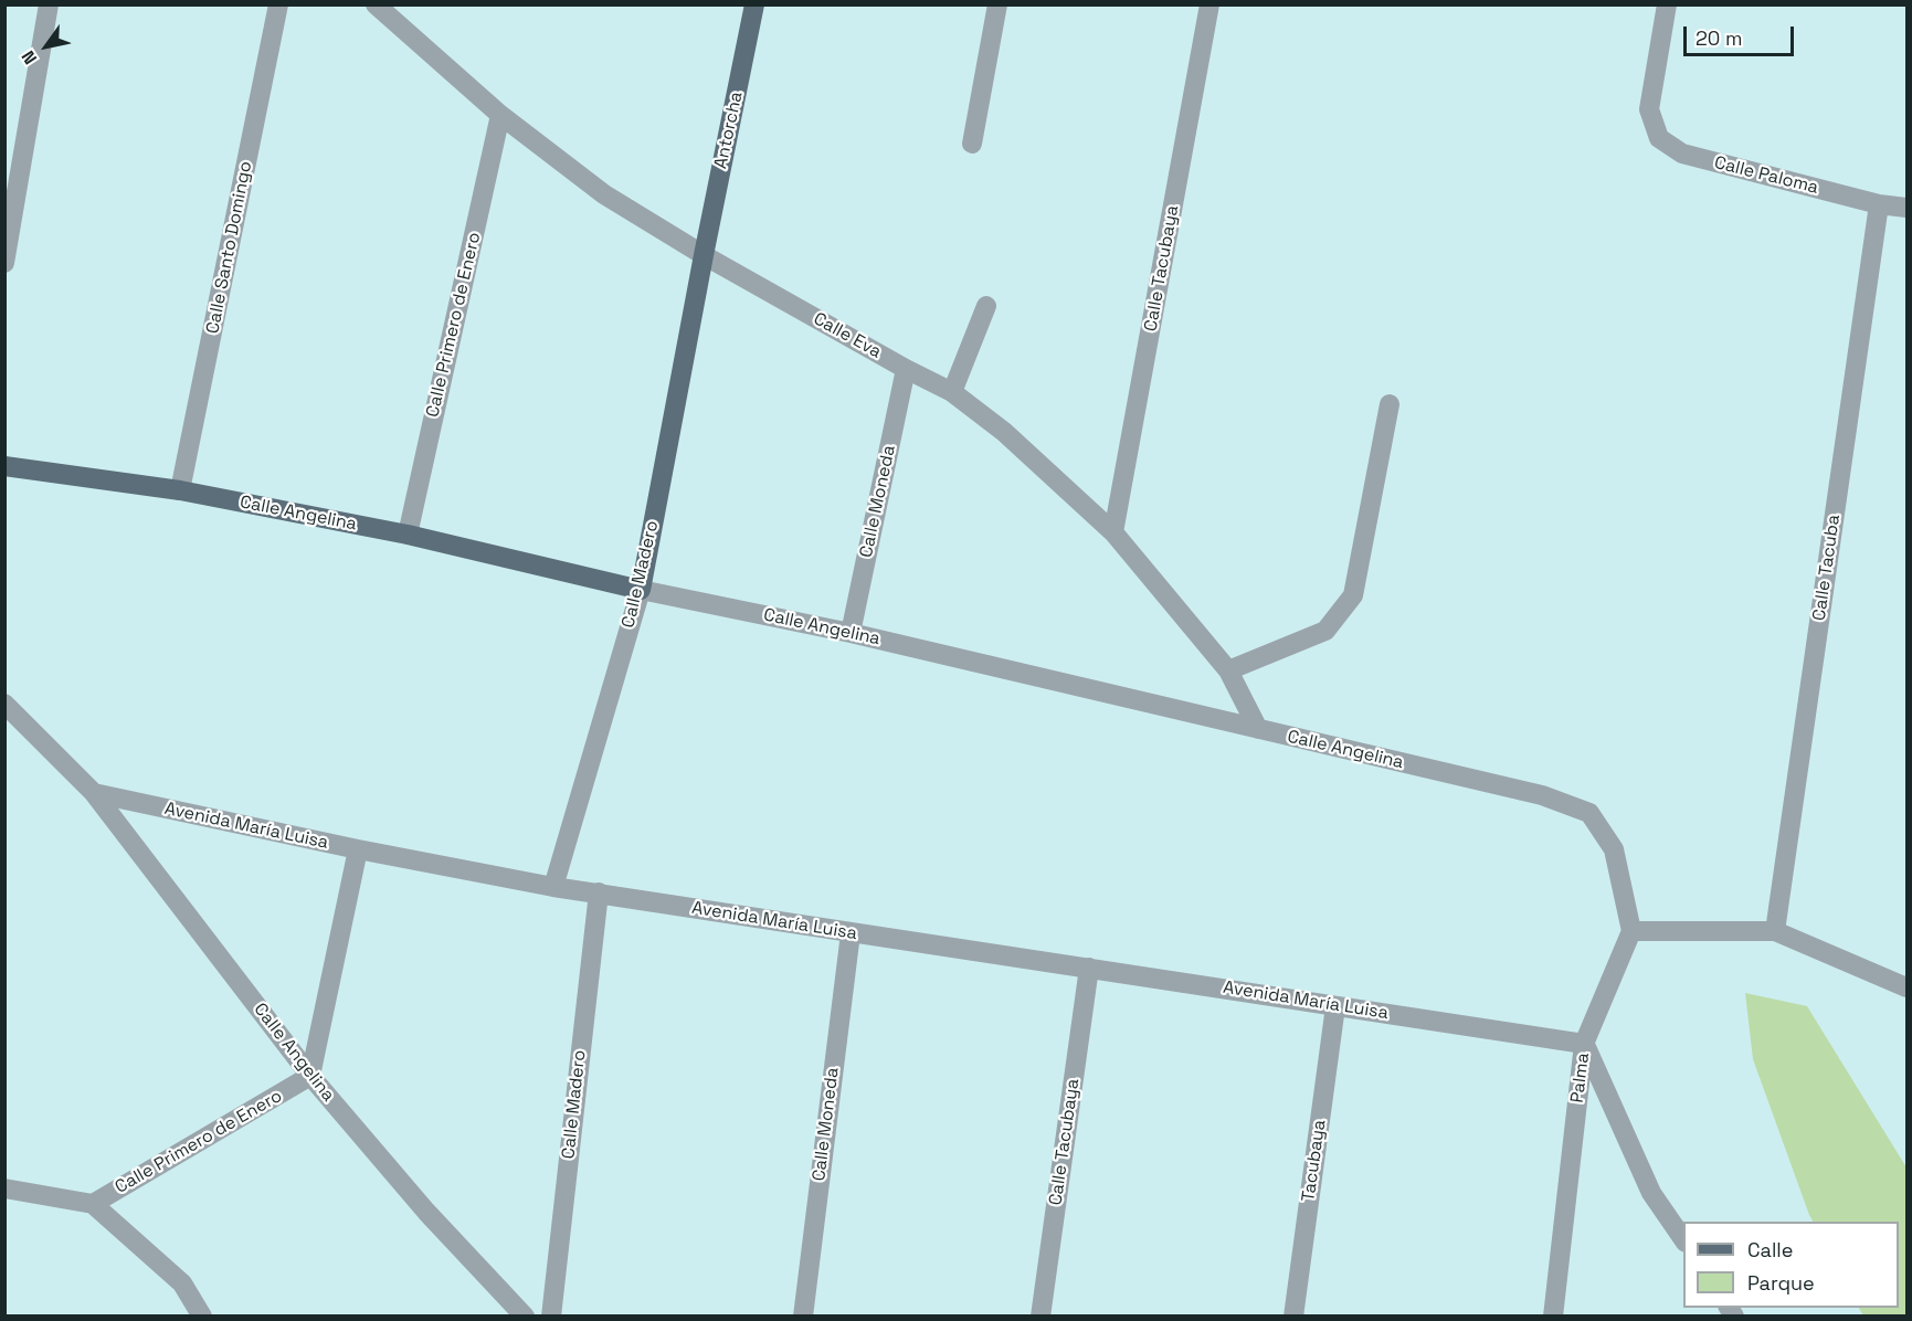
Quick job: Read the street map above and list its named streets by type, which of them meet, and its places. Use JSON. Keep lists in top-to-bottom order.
{
  "streets": {
    "main road": ["Antorcha", "Calle Angelina", "Calle Madero"],
    "street": [
      "Calle Paloma",
      "Calle Santo Domingo",
      "Calle Tacubaya",
      "Calle Primero de Enero",
      "Calle Eva",
      "Calle Moneda",
      "Calle Tacuba",
      "Avenida María Luisa",
      "Palma",
      "Tacubaya"
    ]
  },
  "crossings": [
    ["Antorcha", "Calle Eva"],
    ["Antorcha", "Calle Madero"],
    ["Calle Paloma", "Calle Tacuba"],
    ["Calle Santo Domingo", "Calle Angelina"],
    ["Calle Tacubaya", "Calle Eva"],
    ["Calle Tacubaya", "Avenida María Luisa"],
    ["Calle Primero de Enero", "Calle Eva"],
    ["Calle Primero de Enero", "Calle Angelina"],
    ["Calle Eva", "Calle Moneda"],
    ["Calle Eva", "Calle Angelina"],
    ["Calle Eva", "Calle Madero"],
    ["Calle Moneda", "Calle Angelina"],
    ["Calle Moneda", "Avenida María Luisa"],
    ["Calle Angelina", "Calle Madero"],
    ["Calle Angelina", "Avenida María Luisa"],
    ["Calle Angelina", "Palma"],
    ["Calle Madero", "Avenida María Luisa"],
    ["Avenida María Luisa", "Palma"],
    ["Avenida María Luisa", "Tacubaya"]
  ],
  "legend": ["Calle", "Parque"],
  "scale_bar": "20 m",
  "north": "bottom left"
}
